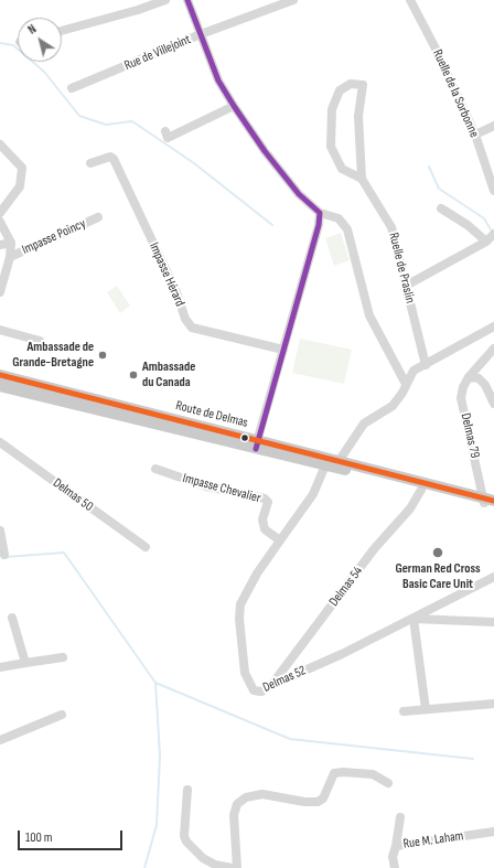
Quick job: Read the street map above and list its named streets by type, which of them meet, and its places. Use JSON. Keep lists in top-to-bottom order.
{
  "streets": {
    "main road": ["Route de Delmas"],
    "street": [
      "Rue de Villejoint",
      "Ruelle de la Sorbonne",
      "Impasse Poincy",
      "Ruelle de Praslin",
      "Impasse Hérard",
      "Delmas 79",
      "Impasse Chevalier",
      "Delmas 50",
      "Delmas 54",
      "Delmas 52",
      "Rue M. Laham"
    ]
  },
  "crossings": [
    ["Route de Delmas", "Delmas 79"],
    ["Route de Delmas", "Delmas 54"],
    ["Route de Delmas", "Delmas 52"],
    ["Impasse Chevalier", "Delmas 52"],
    ["Delmas 54", "Delmas 52"]
  ],
  "places": ["Ambassade de Grande-Bretagne", "Ambassade du Canada", "German Red Cross Basic Care Unit"],
  "scale_bar": "100 m",
  "north": "top left"
}
